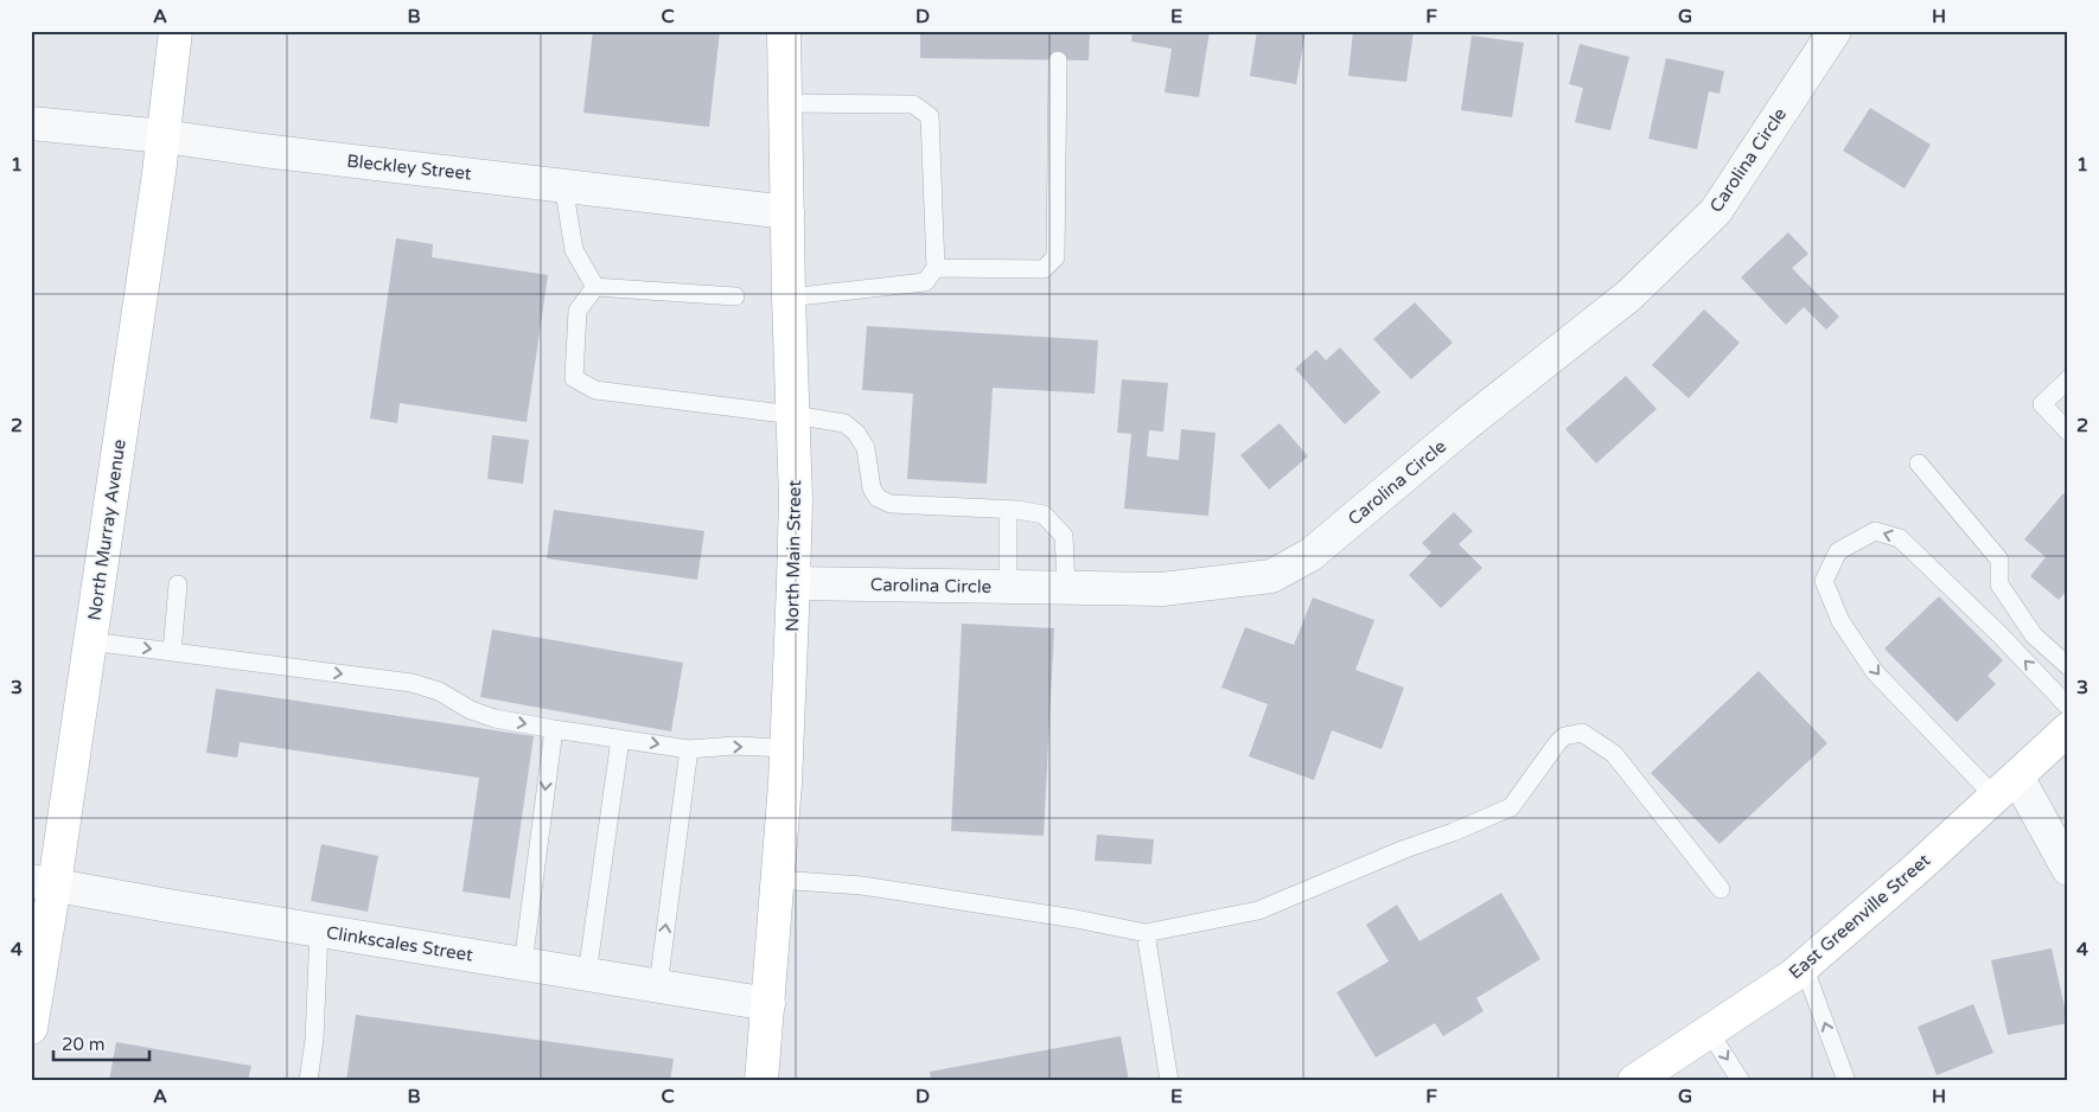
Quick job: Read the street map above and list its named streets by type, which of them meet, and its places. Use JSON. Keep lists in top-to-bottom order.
{
  "streets": {
    "main road": ["North Murray Avenue", "North Main Street", "East Greenville Street"],
    "street": ["Carolina Circle", "Bleckley Street", "Clinkscales Street"]
  },
  "crossings": [
    ["Carolina Circle", "North Main Street"],
    ["Bleckley Street", "North Murray Avenue"],
    ["Bleckley Street", "North Main Street"],
    ["North Murray Avenue", "Clinkscales Street"],
    ["North Main Street", "Clinkscales Street"]
  ],
  "scale_bar": "20 m",
  "grid": {
    "columns": [
      "A",
      "B",
      "C",
      "D",
      "E",
      "F",
      "G",
      "H"
    ],
    "rows": [
      "1",
      "2",
      "3",
      "4"
    ]
  }
}
